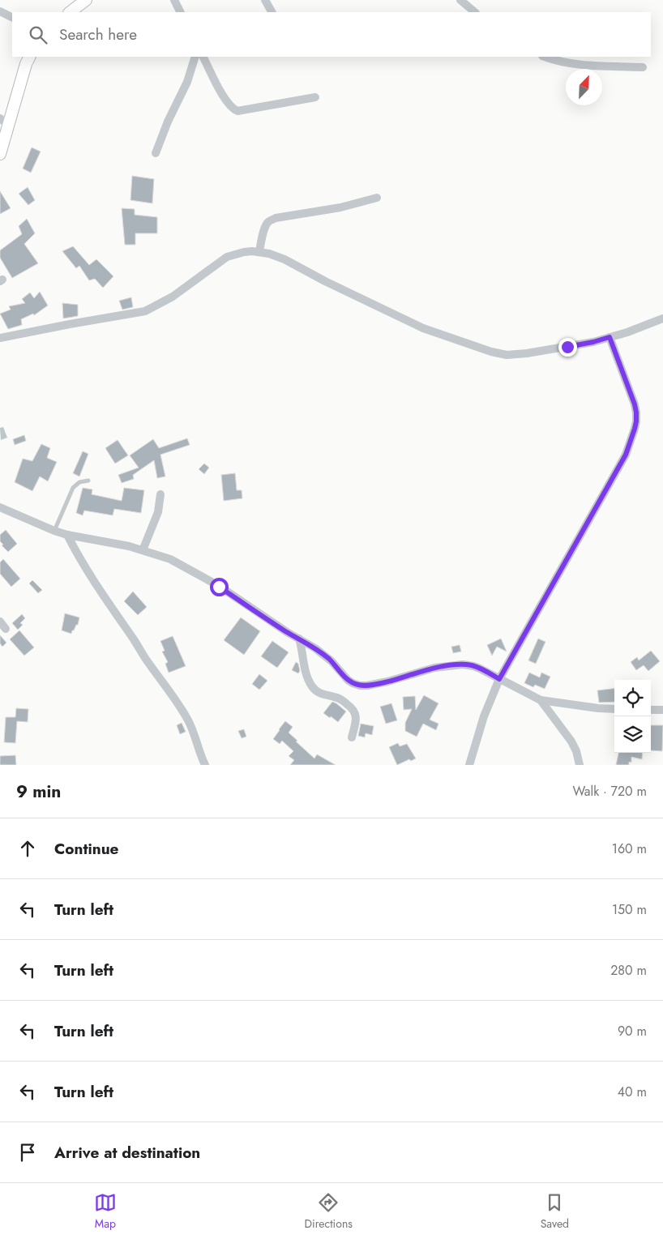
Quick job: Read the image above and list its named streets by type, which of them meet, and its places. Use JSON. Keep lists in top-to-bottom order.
{
  "north": "top right",
  "page": {
    "search": "Search here",
    "heading": ["9 min", "Walk · 720 m"],
    "list": [
      ["Continue", "160 m"],
      ["Turn left", "150 m"],
      ["Turn left", "280 m"],
      ["Turn left", "90 m"],
      ["Turn left", "40 m"],
      "Arrive at destination"
    ],
    "nav": ["Map", "Directions", "Saved"]
  }
}
